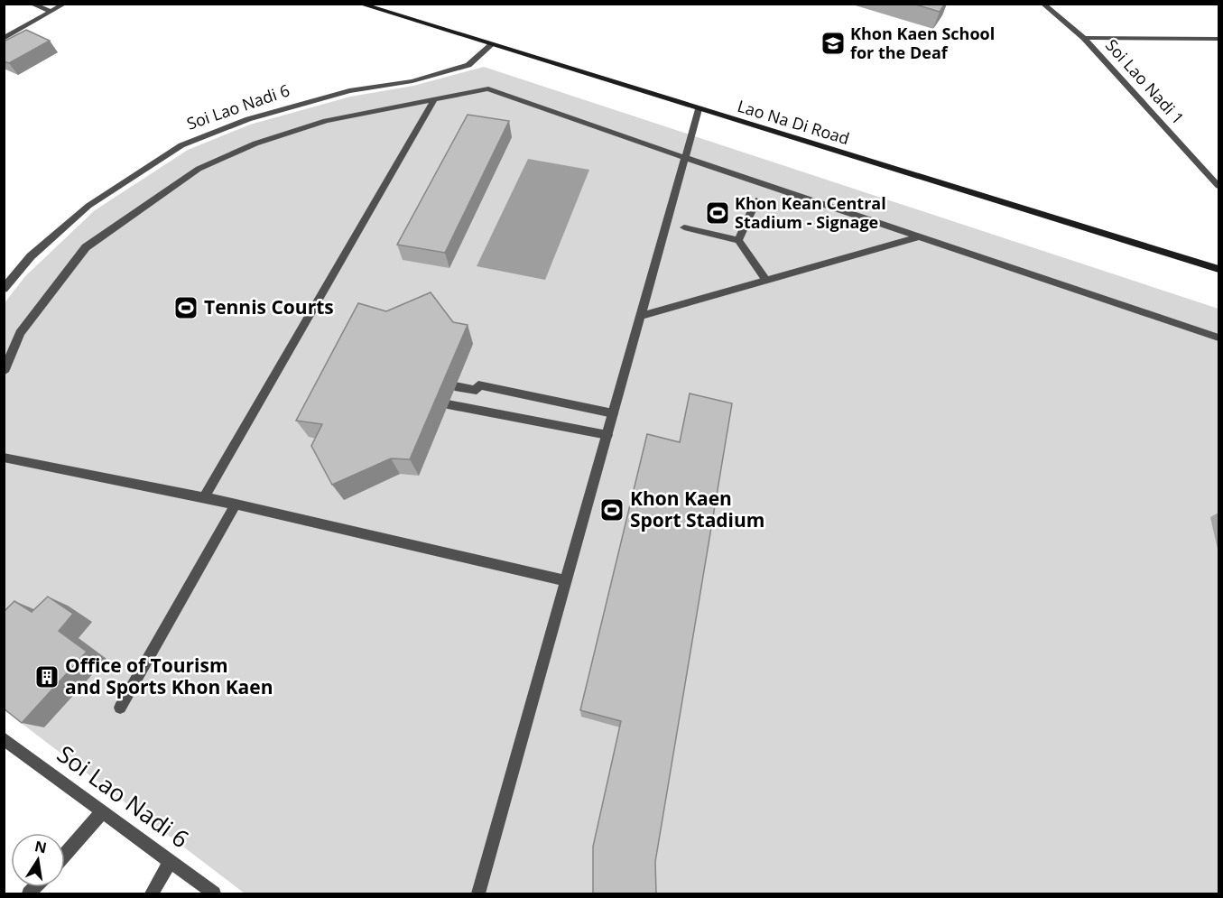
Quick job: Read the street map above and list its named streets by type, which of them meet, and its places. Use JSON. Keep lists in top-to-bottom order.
{
  "streets": {
    "main road": ["Lao Na Di Road"],
    "street": ["Soi Lao Nadi 1", "Soi Lao Nadi 6"]
  },
  "crossings": [
    ["Soi Lao Nadi 6", "Lao Na Di Road"]
  ],
  "places": {
    "school or university": ["Khon Kaen School for the Deaf"],
    "sports": ["Khon Kean Central Stadium - Signage", "Tennis Courts", "Khon Kaen Sport Stadium"],
    "building": ["Office of Tourism and Sports Khon Kaen"]
  },
  "north": "top"
}
